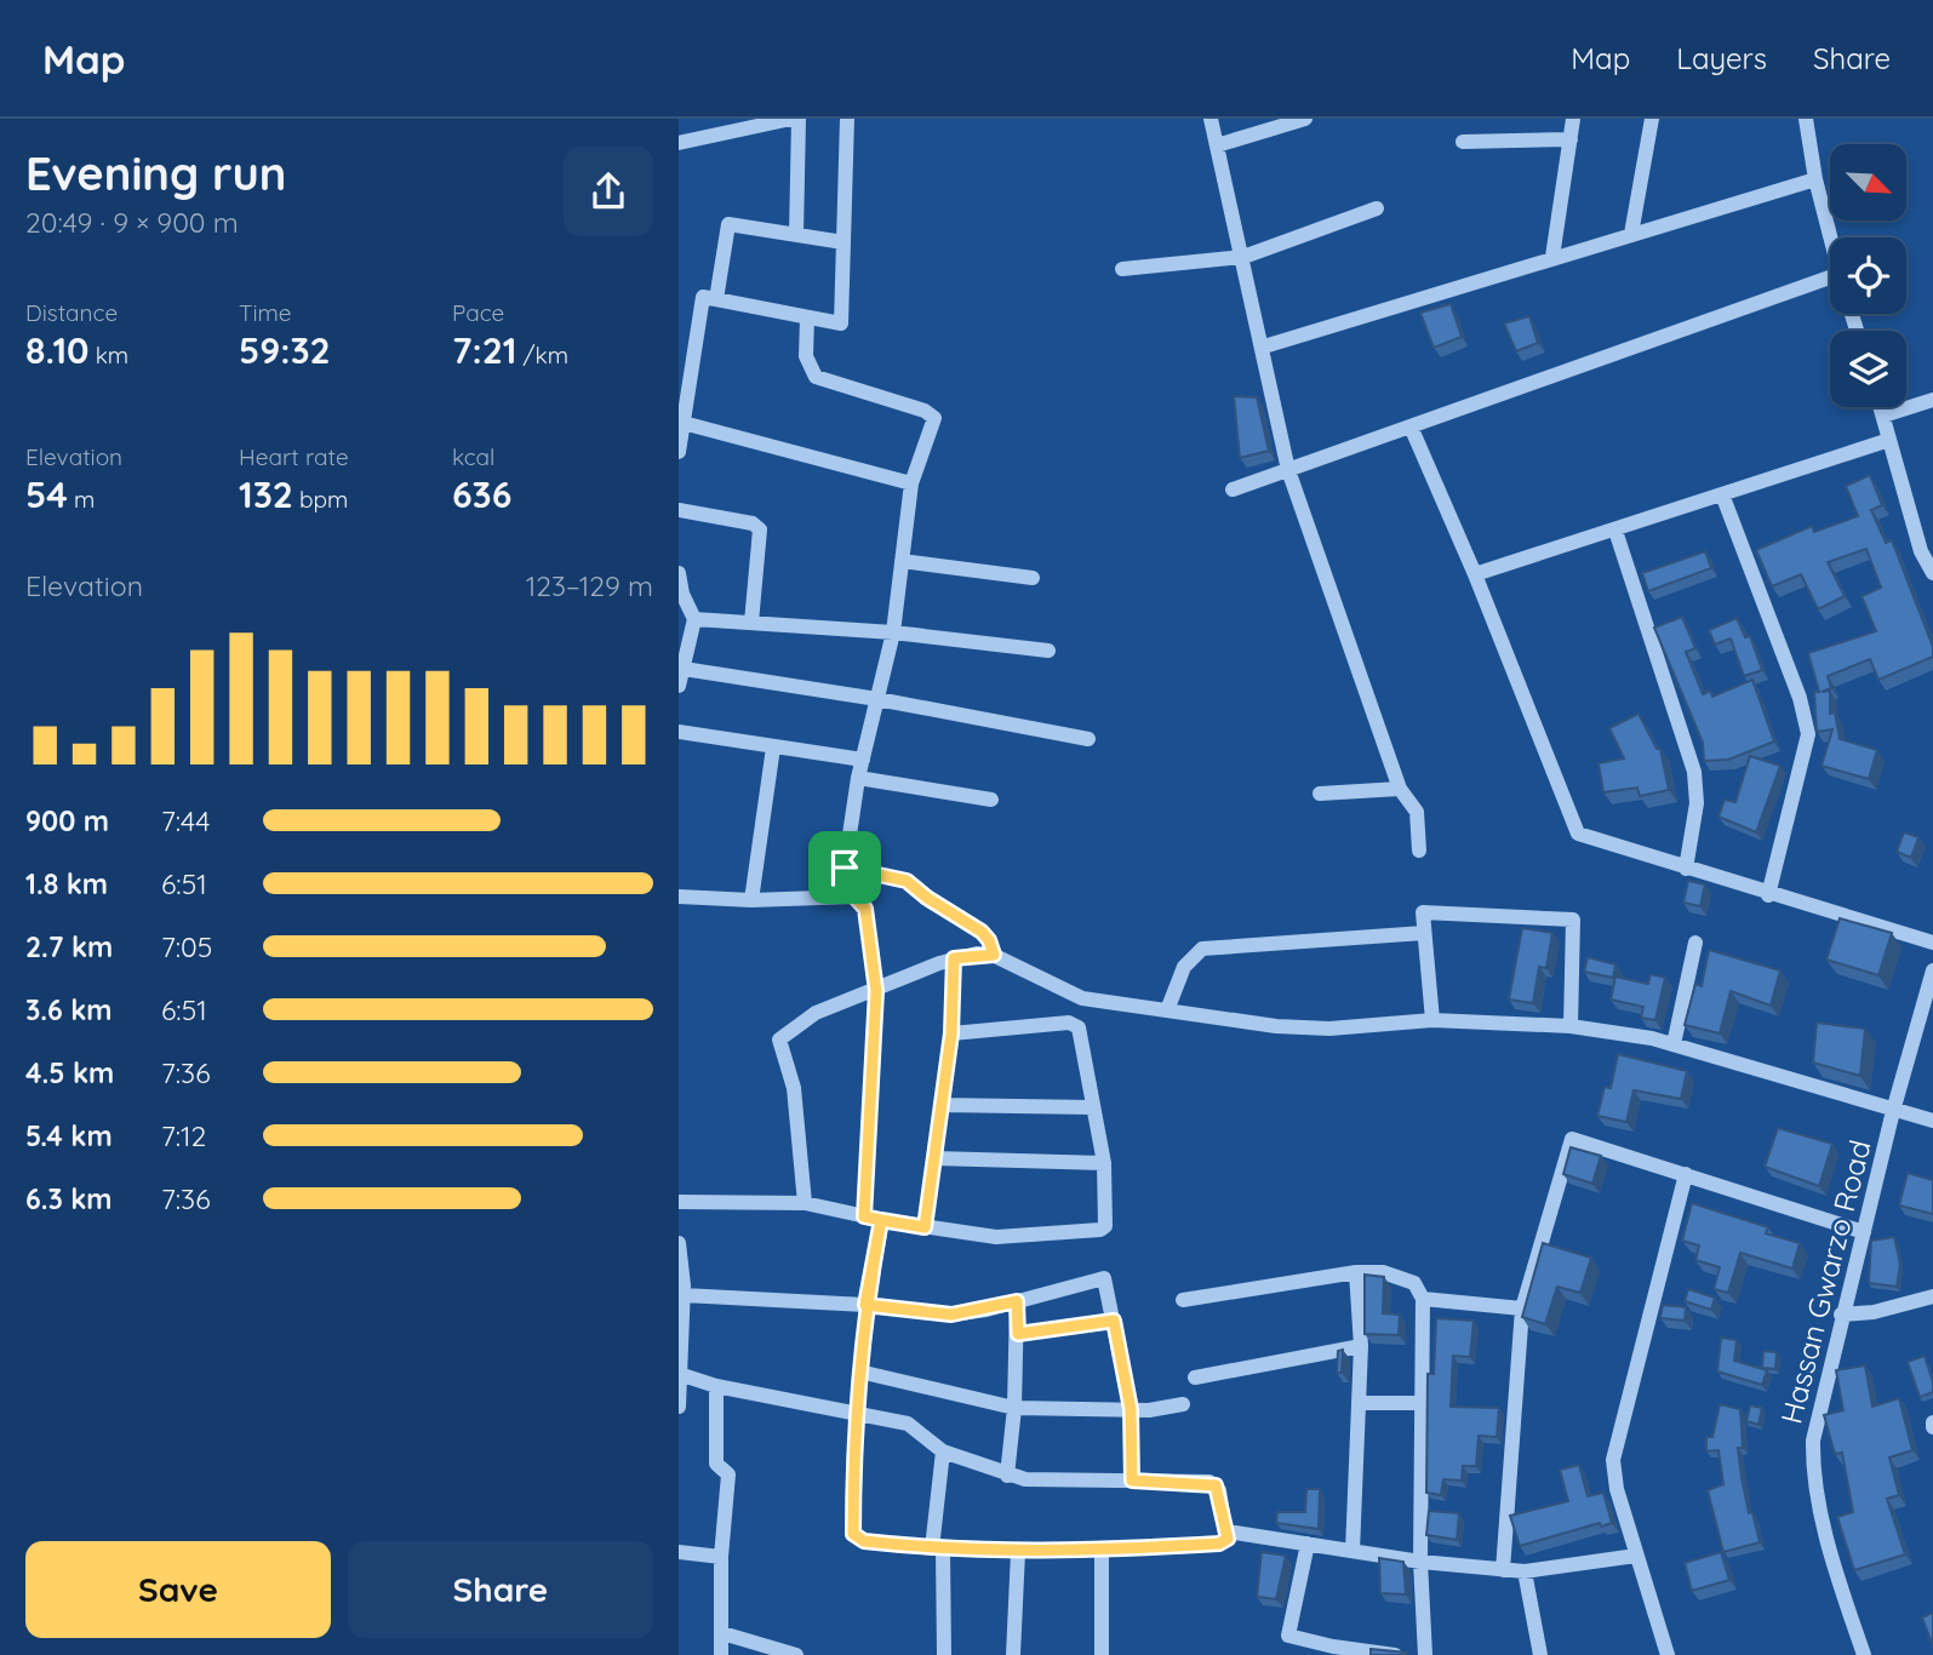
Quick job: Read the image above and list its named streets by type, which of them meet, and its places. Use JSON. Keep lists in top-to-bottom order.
{
  "streets": {
    "street": ["Hassan Gwarzo Road"]
  },
  "north": "bottom right",
  "page": {
    "header": "Map",
    "nav": ["Map", "Layers", "Share"],
    "heading": ["Evening run", "20:49 · 9 × 900 m"],
    "stats": [
      ["Distance", "8.10 km"],
      ["Time", "59:32"],
      ["Pace", "7:21 /km"],
      ["Elevation", "54 m"],
      ["Heart rate", "132 bpm"],
      ["kcal", "636"]
    ],
    "chart": ["Elevation", "123–129 m"],
    "list": [
      {
        "name": "900 m",
        "note": "7:44"
      },
      {
        "name": "1.8 km",
        "note": "6:51"
      },
      {
        "name": "2.7 km",
        "note": "7:05"
      },
      {
        "name": "3.6 km",
        "note": "6:51"
      },
      {
        "name": "4.5 km",
        "note": "7:36"
      },
      {
        "name": "5.4 km",
        "note": "7:12"
      },
      {
        "name": "6.3 km",
        "note": "7:36"
      }
    ],
    "buttons": ["Save", "Share"]
  }
}
